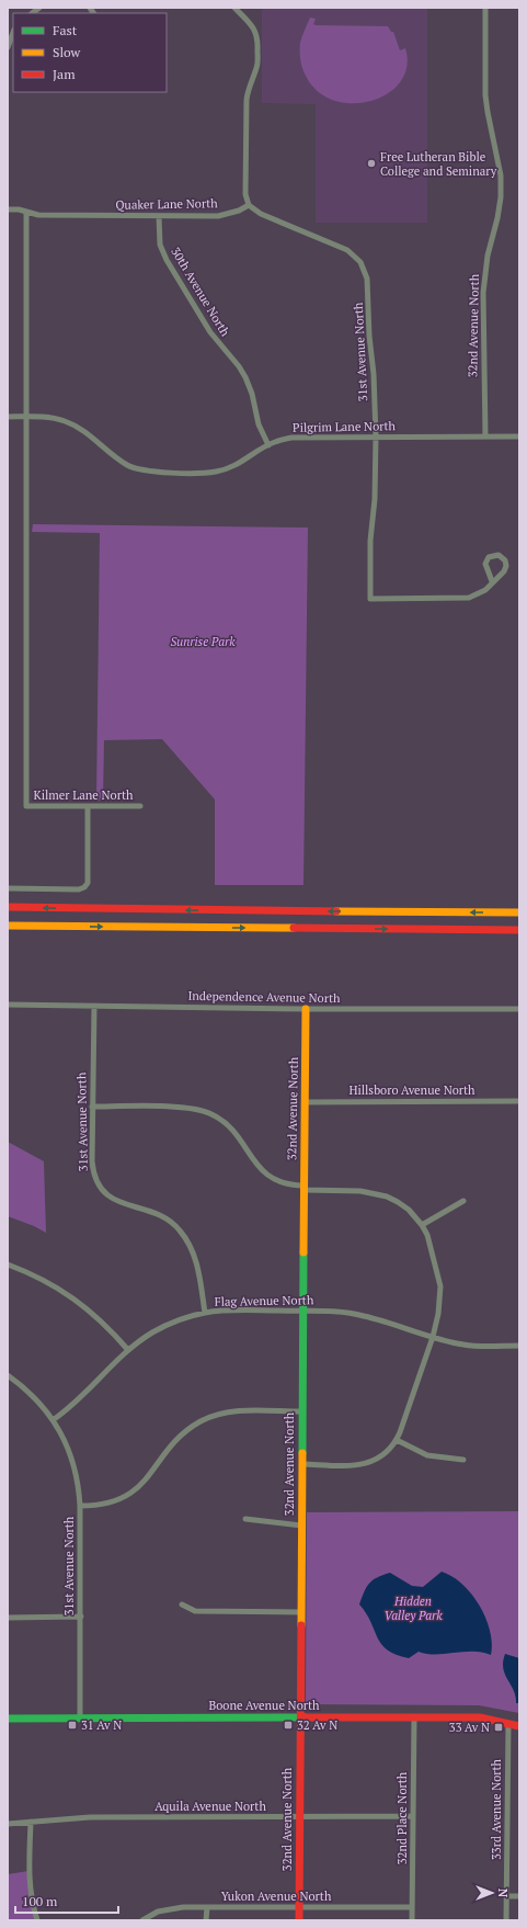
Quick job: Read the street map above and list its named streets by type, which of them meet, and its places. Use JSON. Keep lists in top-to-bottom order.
{
  "streets": {
    "main road": ["32nd Avenue North", "Boone Avenue North"],
    "street": [
      "Quaker Lane North",
      "30th Avenue North",
      "31st Avenue North",
      "Pilgrim Lane North",
      "Kilmer Lane North",
      "Independence Avenue North",
      "Hillsboro Avenue North",
      "Flag Avenue North",
      "Aquila Avenue North",
      "33rd Avenue North",
      "32nd Place North",
      "Yukon Avenue North"
    ]
  },
  "crossings": [
    ["Quaker Lane North", "30th Avenue North"],
    ["Quaker Lane North", "31st Avenue North"],
    ["30th Avenue North", "Pilgrim Lane North"],
    ["32nd Avenue North", "Pilgrim Lane North"],
    ["32nd Avenue North", "Independence Avenue North"],
    ["32nd Avenue North", "Hillsboro Avenue North"],
    ["32nd Avenue North", "Flag Avenue North"],
    ["32nd Avenue North", "Boone Avenue North"],
    ["32nd Avenue North", "Aquila Avenue North"],
    ["32nd Avenue North", "Yukon Avenue North"],
    ["31st Avenue North", "Pilgrim Lane North"],
    ["31st Avenue North", "Independence Avenue North"],
    ["31st Avenue North", "Flag Avenue North"],
    ["31st Avenue North", "Boone Avenue North"],
    ["Pilgrim Lane North", "Kilmer Lane North"],
    ["Boone Avenue North", "33rd Avenue North"],
    ["Boone Avenue North", "32nd Place North"],
    ["Aquila Avenue North", "32nd Place North"],
    ["32nd Place North", "Yukon Avenue North"]
  ],
  "parks": ["Sunrise Park", "Hidden Valley Park"],
  "places": {
    "other": ["Free Lutheran Bible College and Seminary"],
    "transit": ["31 Av N", "32 Av N", "33 Av N"]
  },
  "legend": ["Fast", "Slow", "Jam"],
  "scale_bar": "100 m",
  "north": "right"
}
